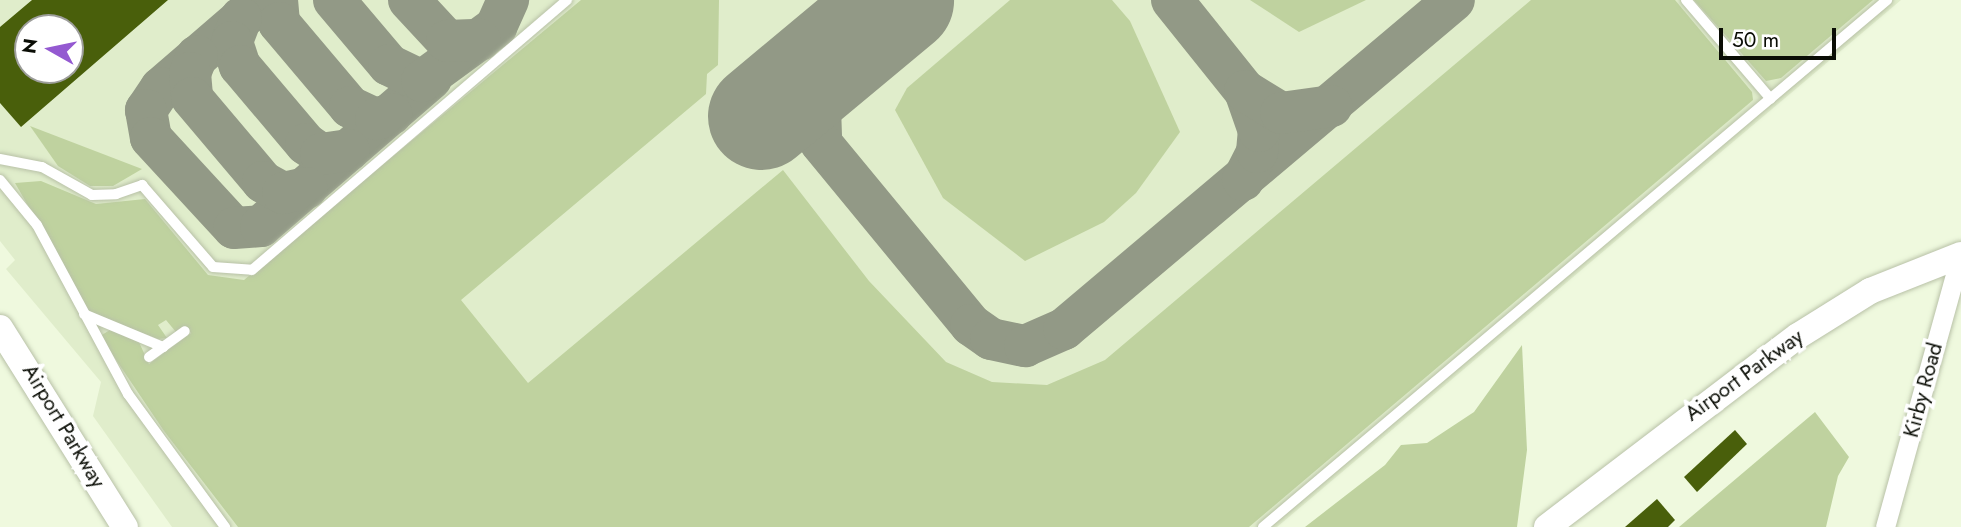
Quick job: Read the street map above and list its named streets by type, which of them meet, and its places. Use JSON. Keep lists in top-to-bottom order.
{
  "streets": {
    "main road": ["Airport Parkway"],
    "street": ["Kirby Road"]
  },
  "crossings": [
    ["Airport Parkway", "Kirby Road"]
  ],
  "scale_bar": "50 m",
  "north": "left"
}
